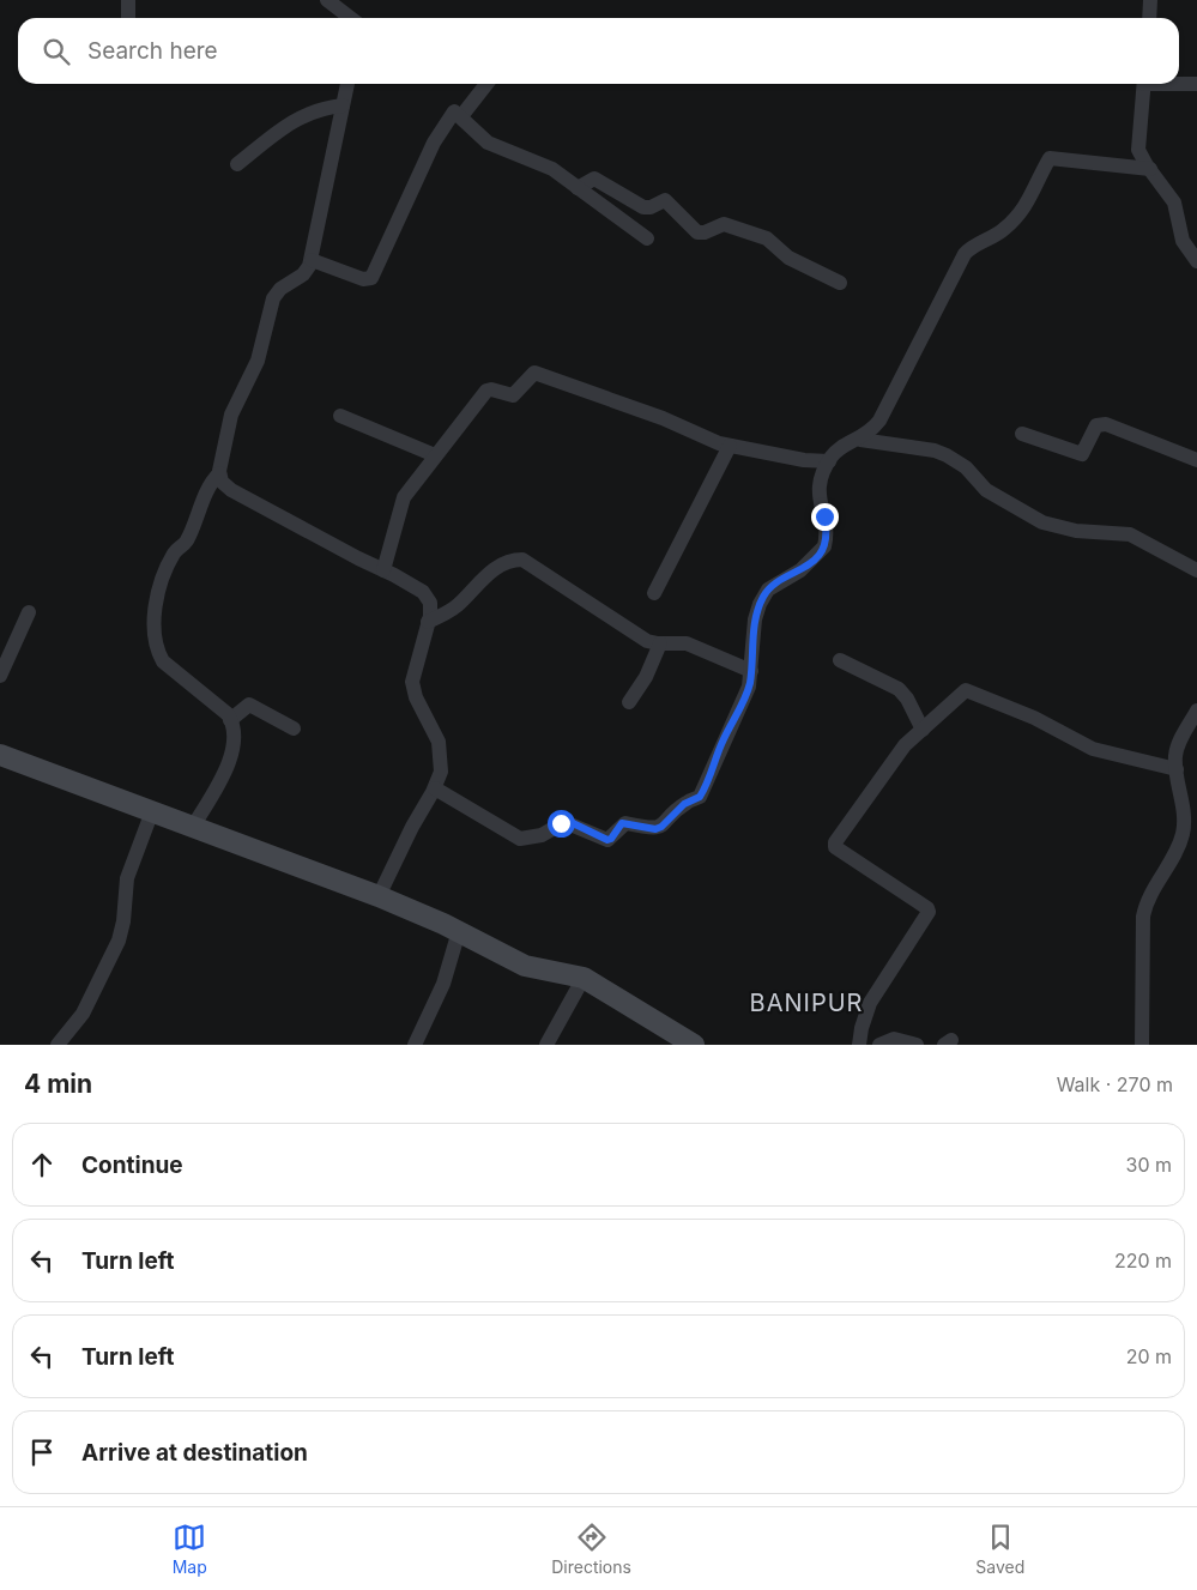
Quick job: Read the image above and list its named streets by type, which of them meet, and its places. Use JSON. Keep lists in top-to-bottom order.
{
  "districts": ["BANIPUR"],
  "page": {
    "search": "Search here",
    "heading": ["4 min", "Walk · 270 m"],
    "list": [
      ["Continue", "30 m"],
      ["Turn left", "220 m"],
      ["Turn left", "20 m"],
      "Arrive at destination"
    ],
    "nav": ["Map", "Directions", "Saved"]
  }
}
